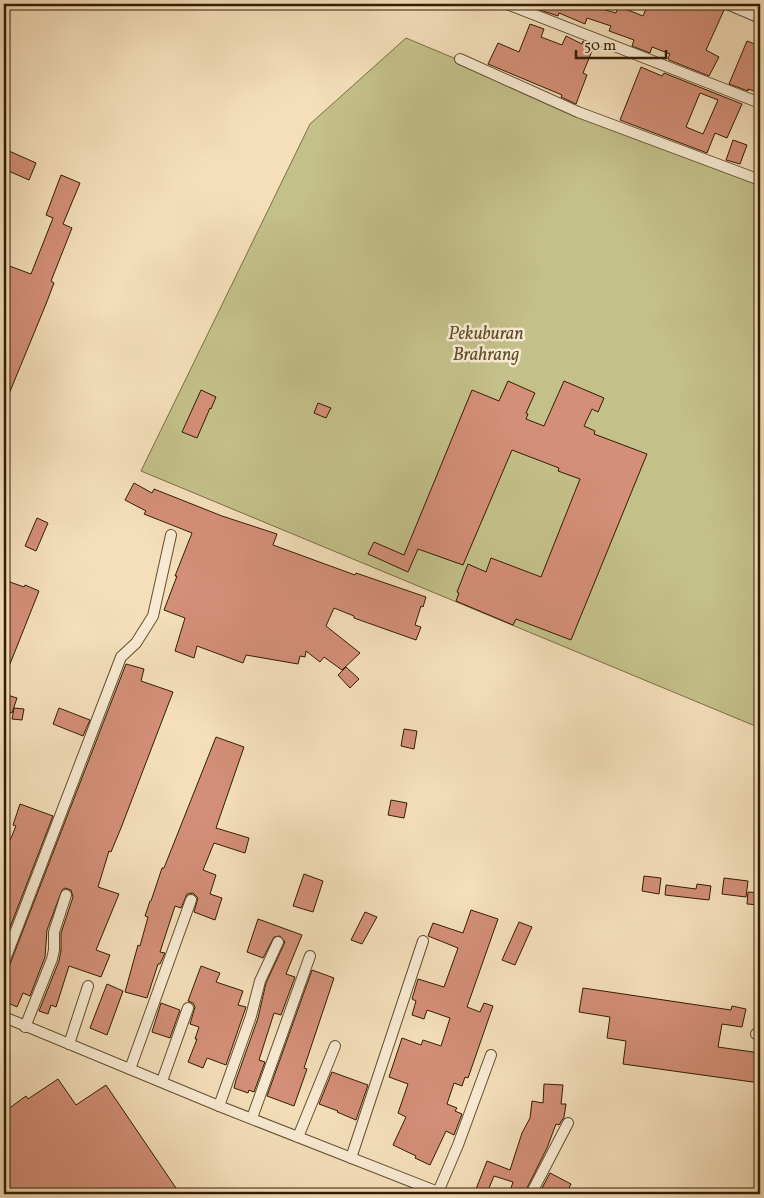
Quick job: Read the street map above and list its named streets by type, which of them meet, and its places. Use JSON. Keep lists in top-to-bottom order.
{
  "parks": ["Pekuburan Brahrang"],
  "scale_bar": "50 m"
}
